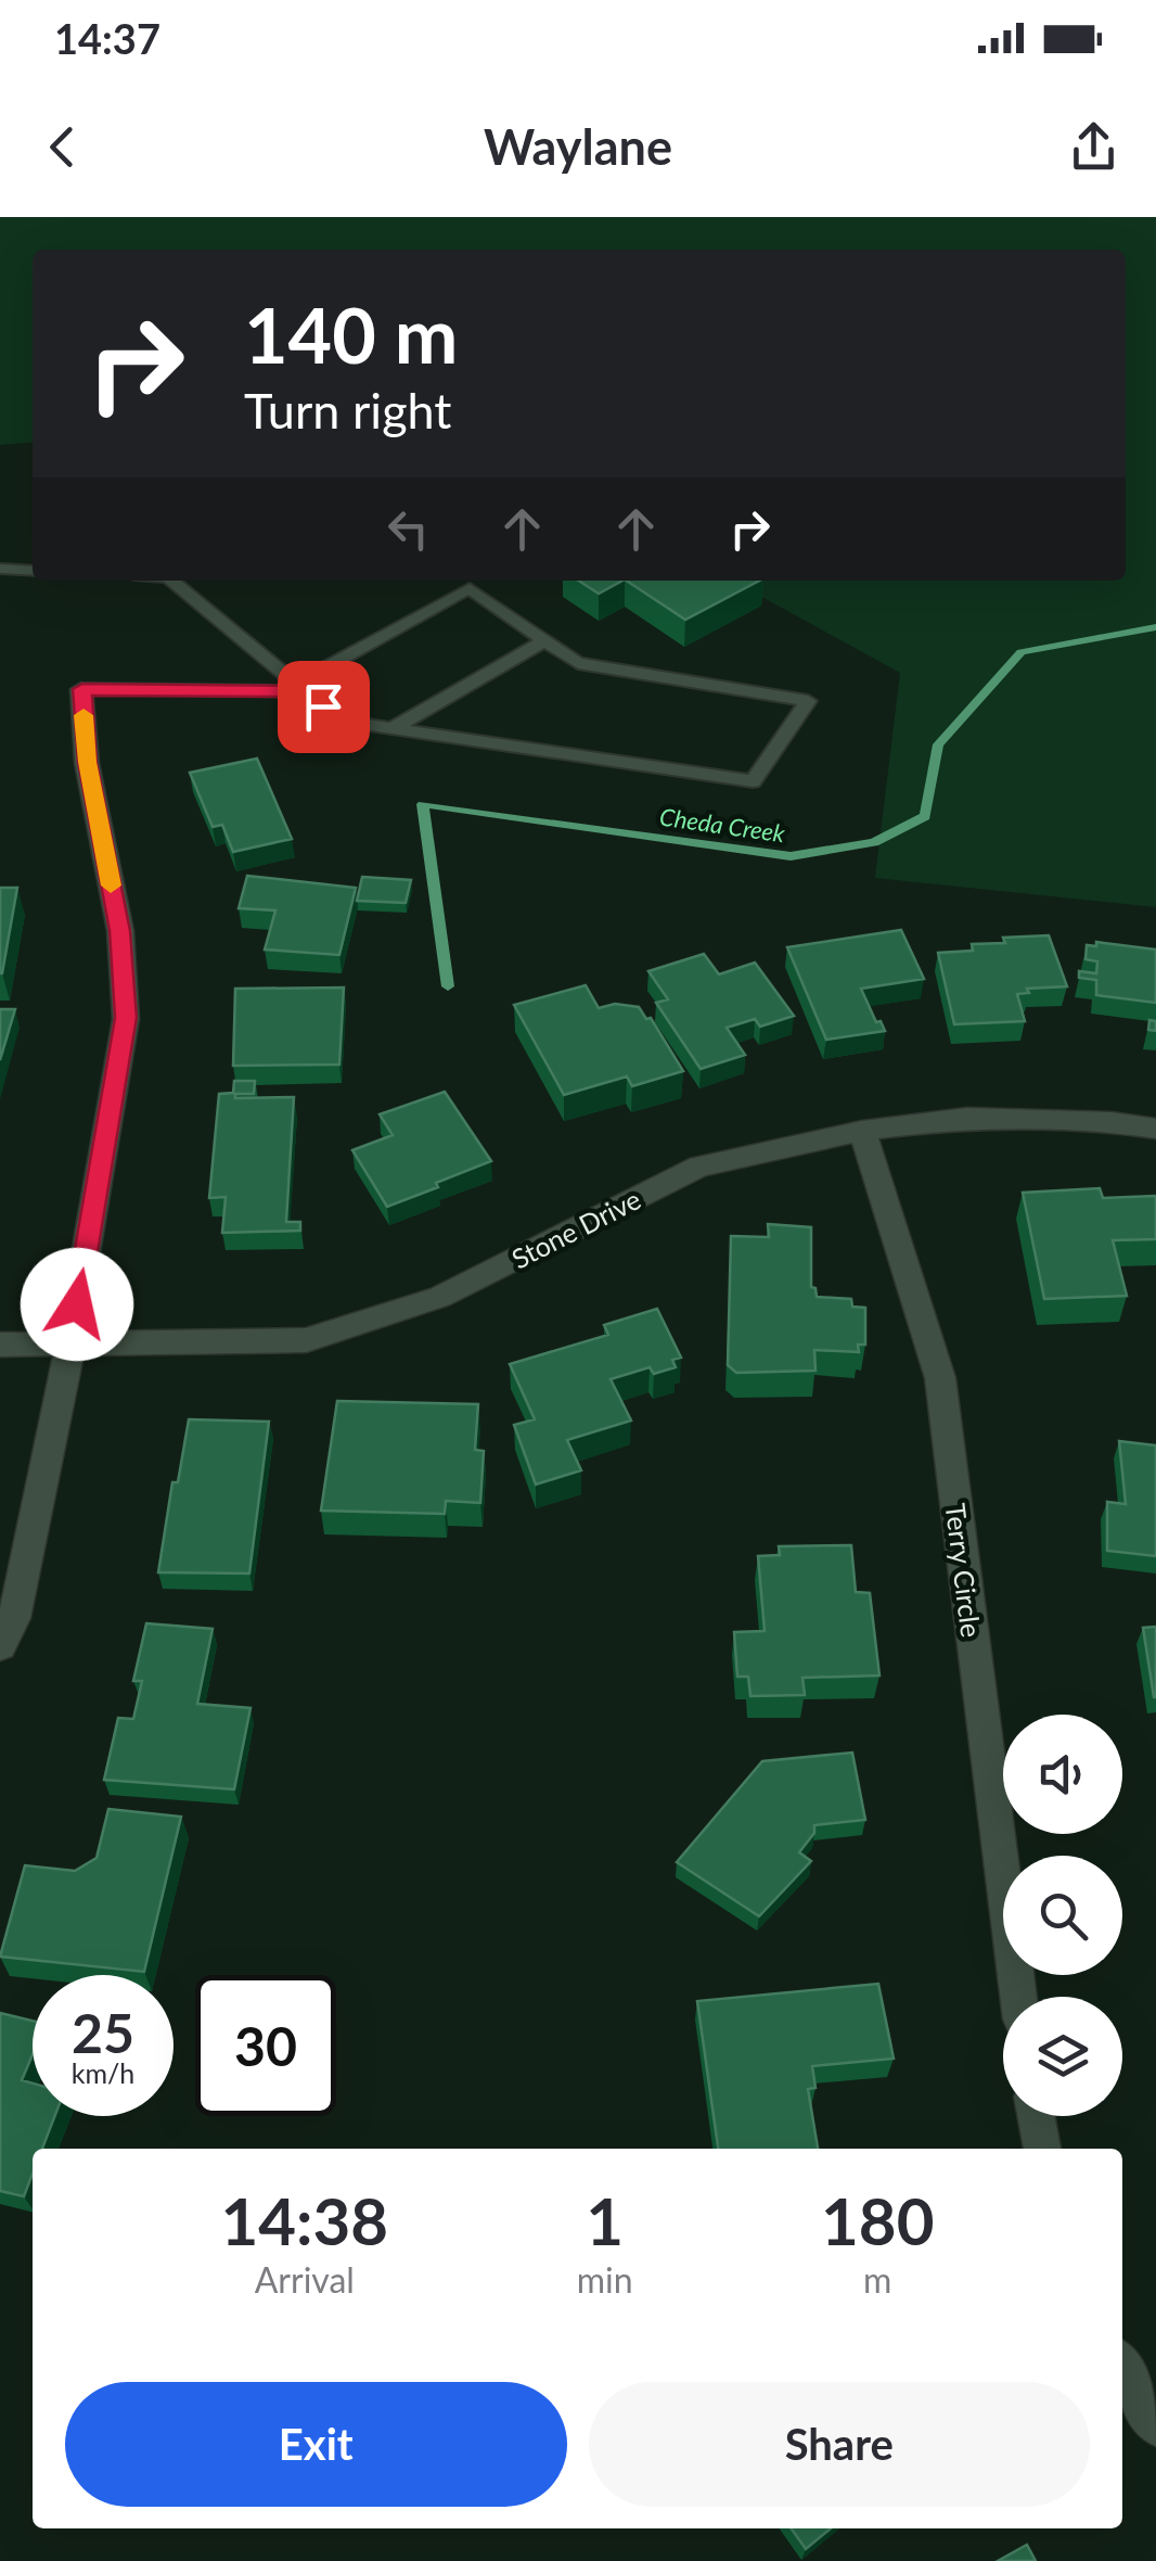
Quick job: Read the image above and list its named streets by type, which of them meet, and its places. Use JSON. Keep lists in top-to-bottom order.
{
  "streets": {
    "street": ["Stone Drive", "Terry Circle"]
  },
  "crossings": [
    ["Stone Drive", "Terry Circle"]
  ],
  "water": ["Cheda Creek"],
  "page": {
    "status": "14:37",
    "header": "Waylane",
    "turn": ["140 m", "Turn right"],
    "speed": "25 km/h",
    "limit": "30",
    "eta": [
      "14:38",
      "Arrival",
      "1",
      "min",
      "180",
      "m"
    ],
    "buttons": ["Exit", "Share"]
  }
}
